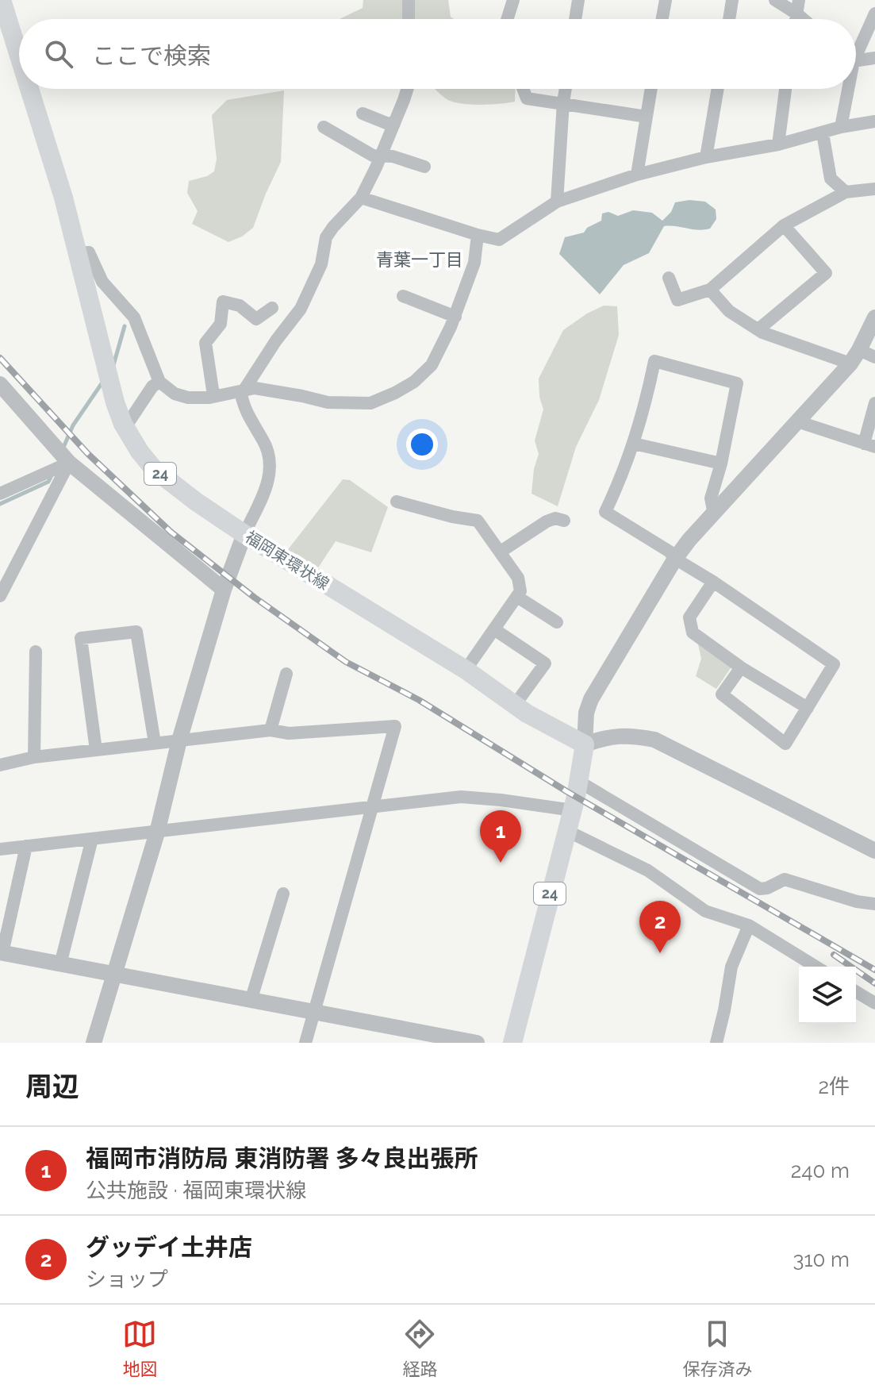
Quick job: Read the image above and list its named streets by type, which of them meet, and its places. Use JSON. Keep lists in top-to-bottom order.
{
  "streets": {
    "main road": ["24", "福岡東環状線"]
  },
  "crossings": [
    ["24", "福岡東環状線"]
  ],
  "districts": ["青葉一丁目"],
  "page": {
    "search": "ここで検索",
    "pins": ["1", "2"],
    "heading": ["周辺", "2件"],
    "list": [
      {
        "mark": "1",
        "name": "福岡市消防局 東消防署 多々良出張所",
        "note": "公共施設 · 福岡東環状線",
        "value": "240 m"
      },
      {
        "mark": "2",
        "name": "グッデイ土井店",
        "note": "ショップ",
        "value": "310 m"
      }
    ],
    "nav": ["地図", "経路", "保存済み"]
  }
}
